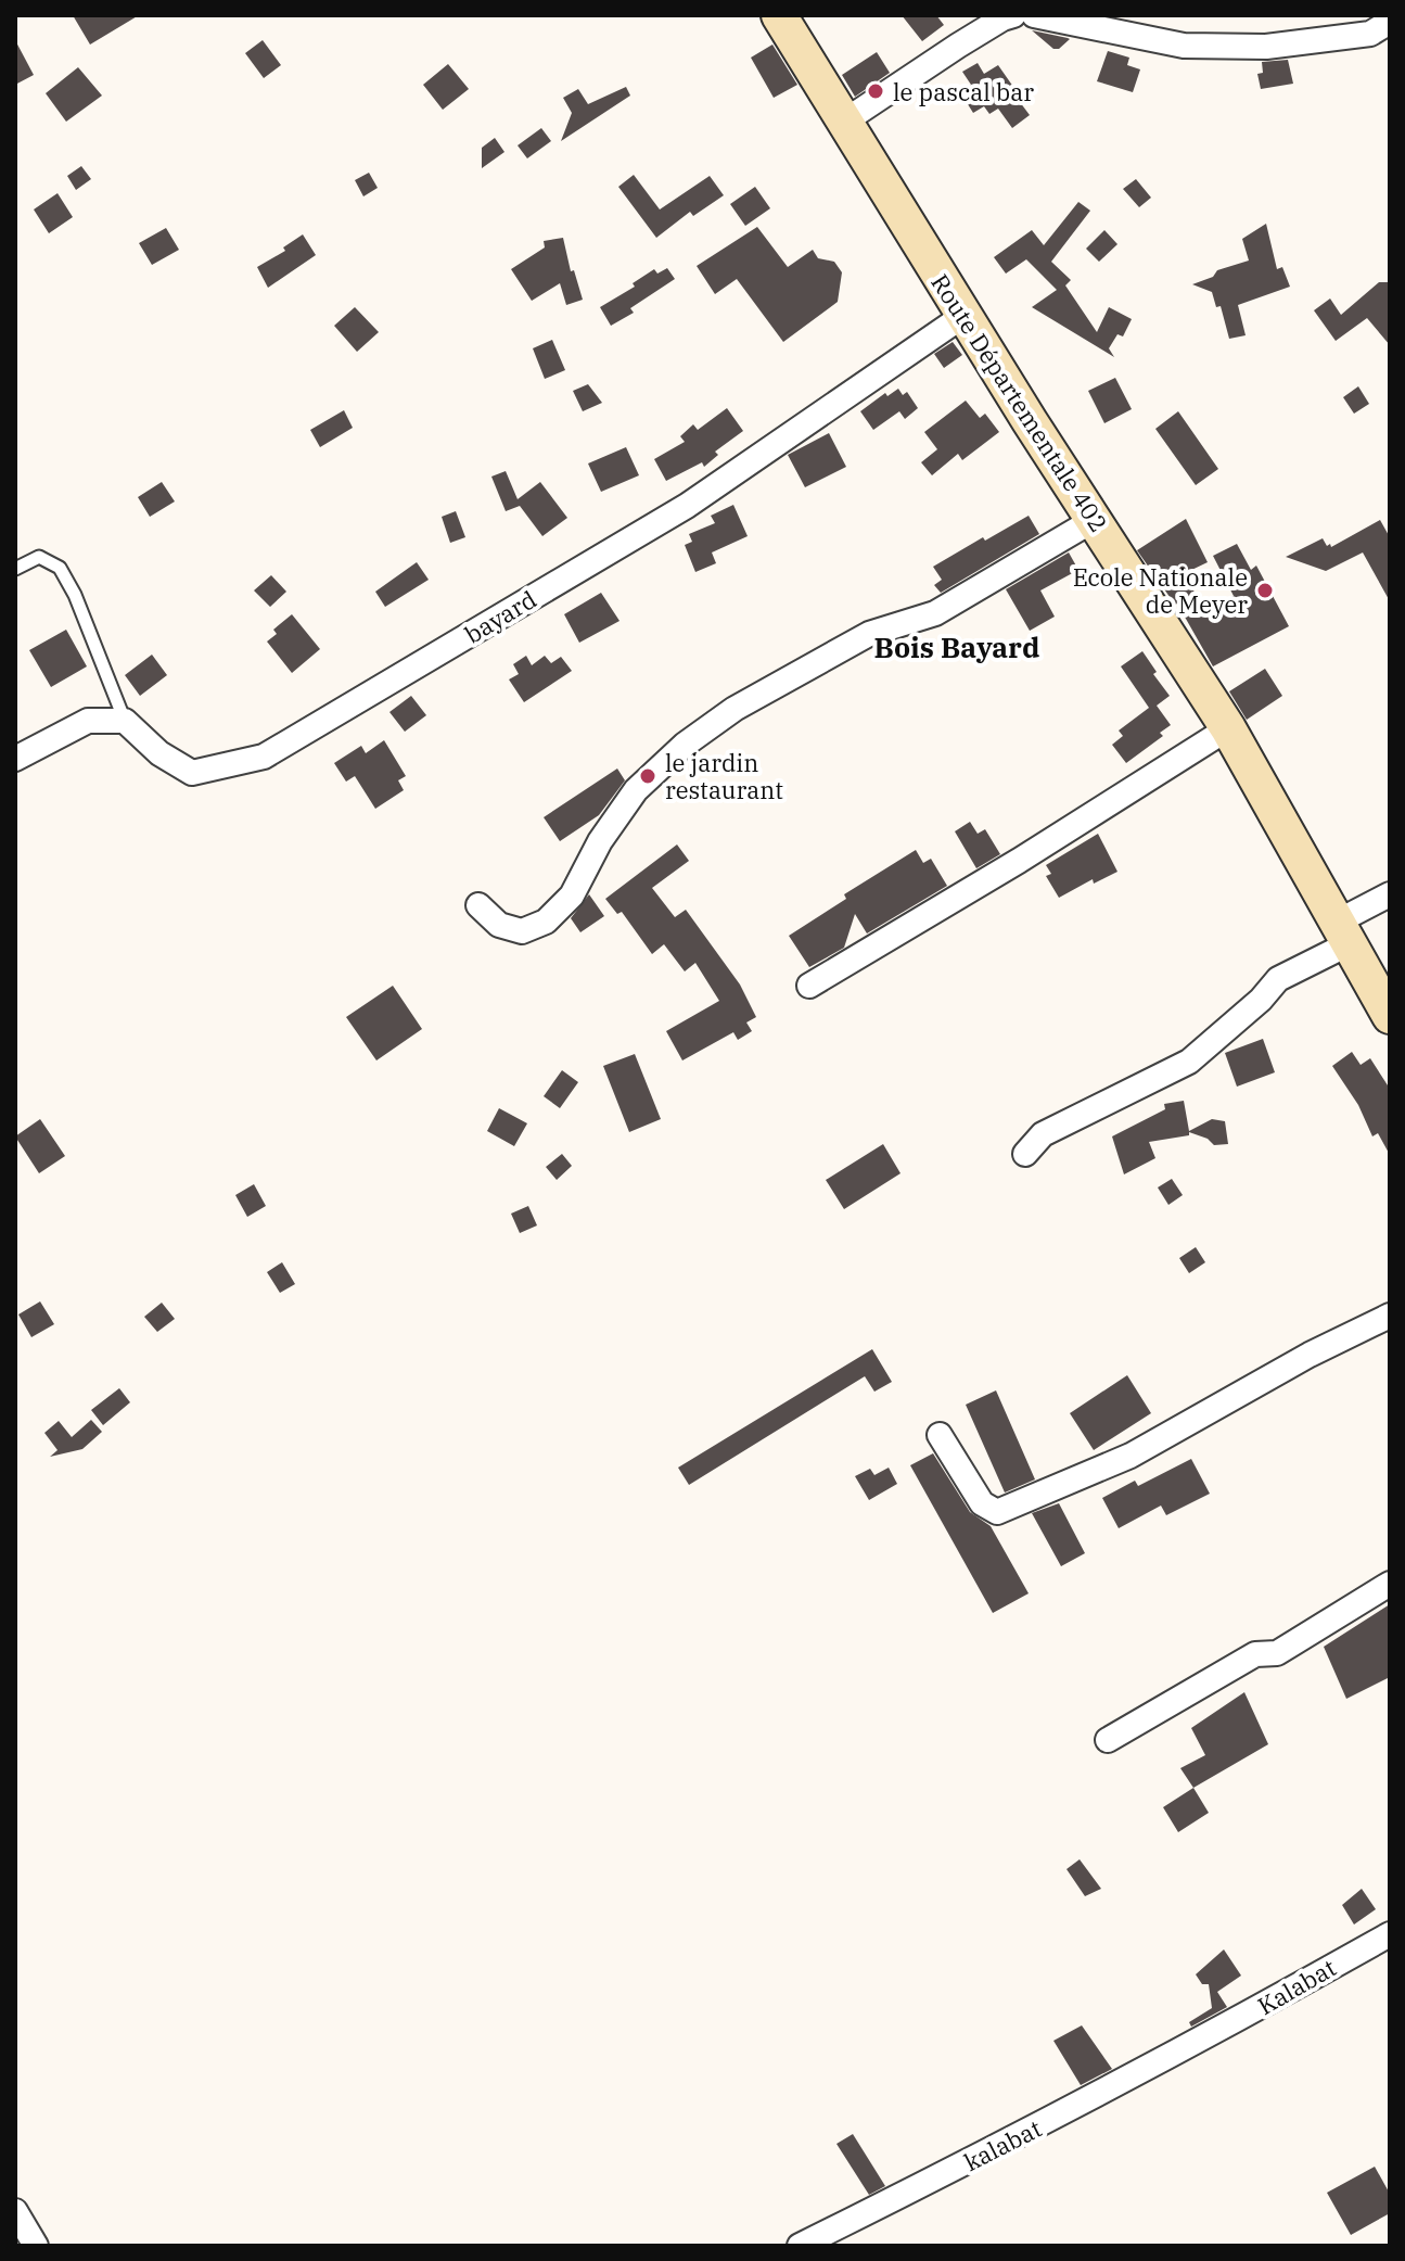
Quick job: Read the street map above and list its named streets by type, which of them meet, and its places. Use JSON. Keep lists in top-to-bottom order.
{
  "streets": {
    "main road": ["Route Départementale 402"],
    "street": ["bayard", "Kalabat", "kalabat"]
  },
  "crossings": [
    ["Route Départementale 402", "bayard"],
    ["Kalabat", "kalabat"]
  ],
  "districts": ["Bois Bayard"],
  "places": ["le pascal bar", "Ecole Nationale de Meyer", "le jardin restaurant"]
}
